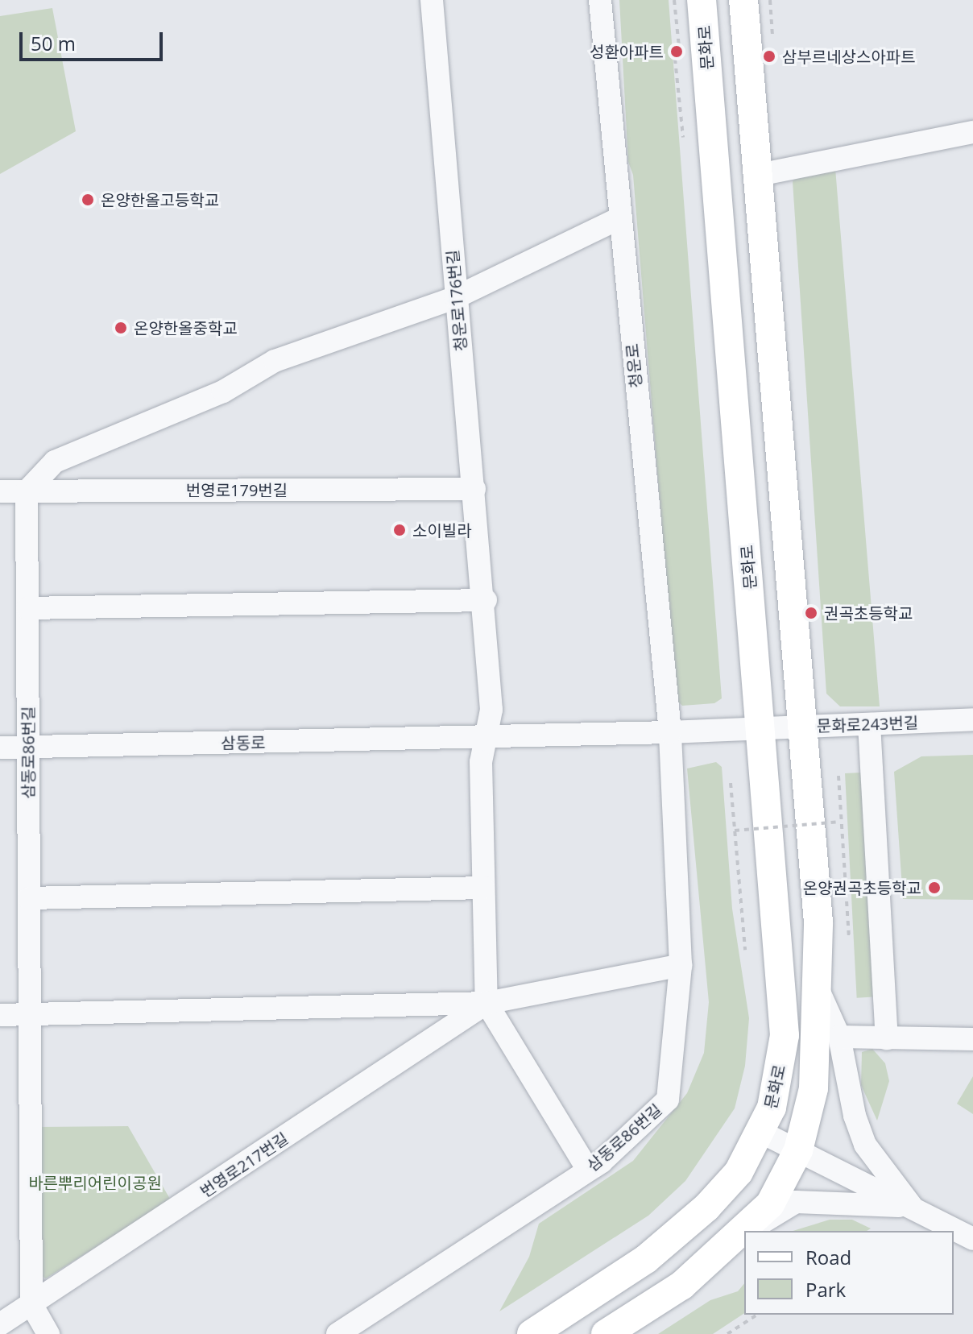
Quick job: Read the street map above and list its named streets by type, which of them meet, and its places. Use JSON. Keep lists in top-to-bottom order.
{
  "streets": {
    "main road": ["문화로"],
    "street": [
      "청운로176번길",
      "청운로",
      "번영로179번길",
      "문화로243번길",
      "삼동로",
      "삼동로86번길",
      "번영로217번길"
    ]
  },
  "crossings": [
    ["문화로", "문화로243번길"],
    ["문화로", "삼동로"],
    ["청운로176번길", "번영로179번길"],
    ["청운로176번길", "삼동로"],
    ["청운로", "삼동로"],
    ["청운로", "삼동로86번길"],
    ["번영로179번길", "삼동로86번길"],
    ["문화로243번길", "삼동로"],
    ["삼동로", "삼동로86번길"],
    ["삼동로86번길", "번영로217번길"]
  ],
  "parks": ["바른뿌리어린이공원"],
  "places": [
    "성환아파트",
    "삼부르네상스아파트",
    "온양한올고등학교",
    "온양한올중학교",
    "소이빌라",
    "권곡초등학교",
    "온양권곡초등학교"
  ],
  "legend": ["Road", "Park"],
  "scale_bar": "50 m"
}
